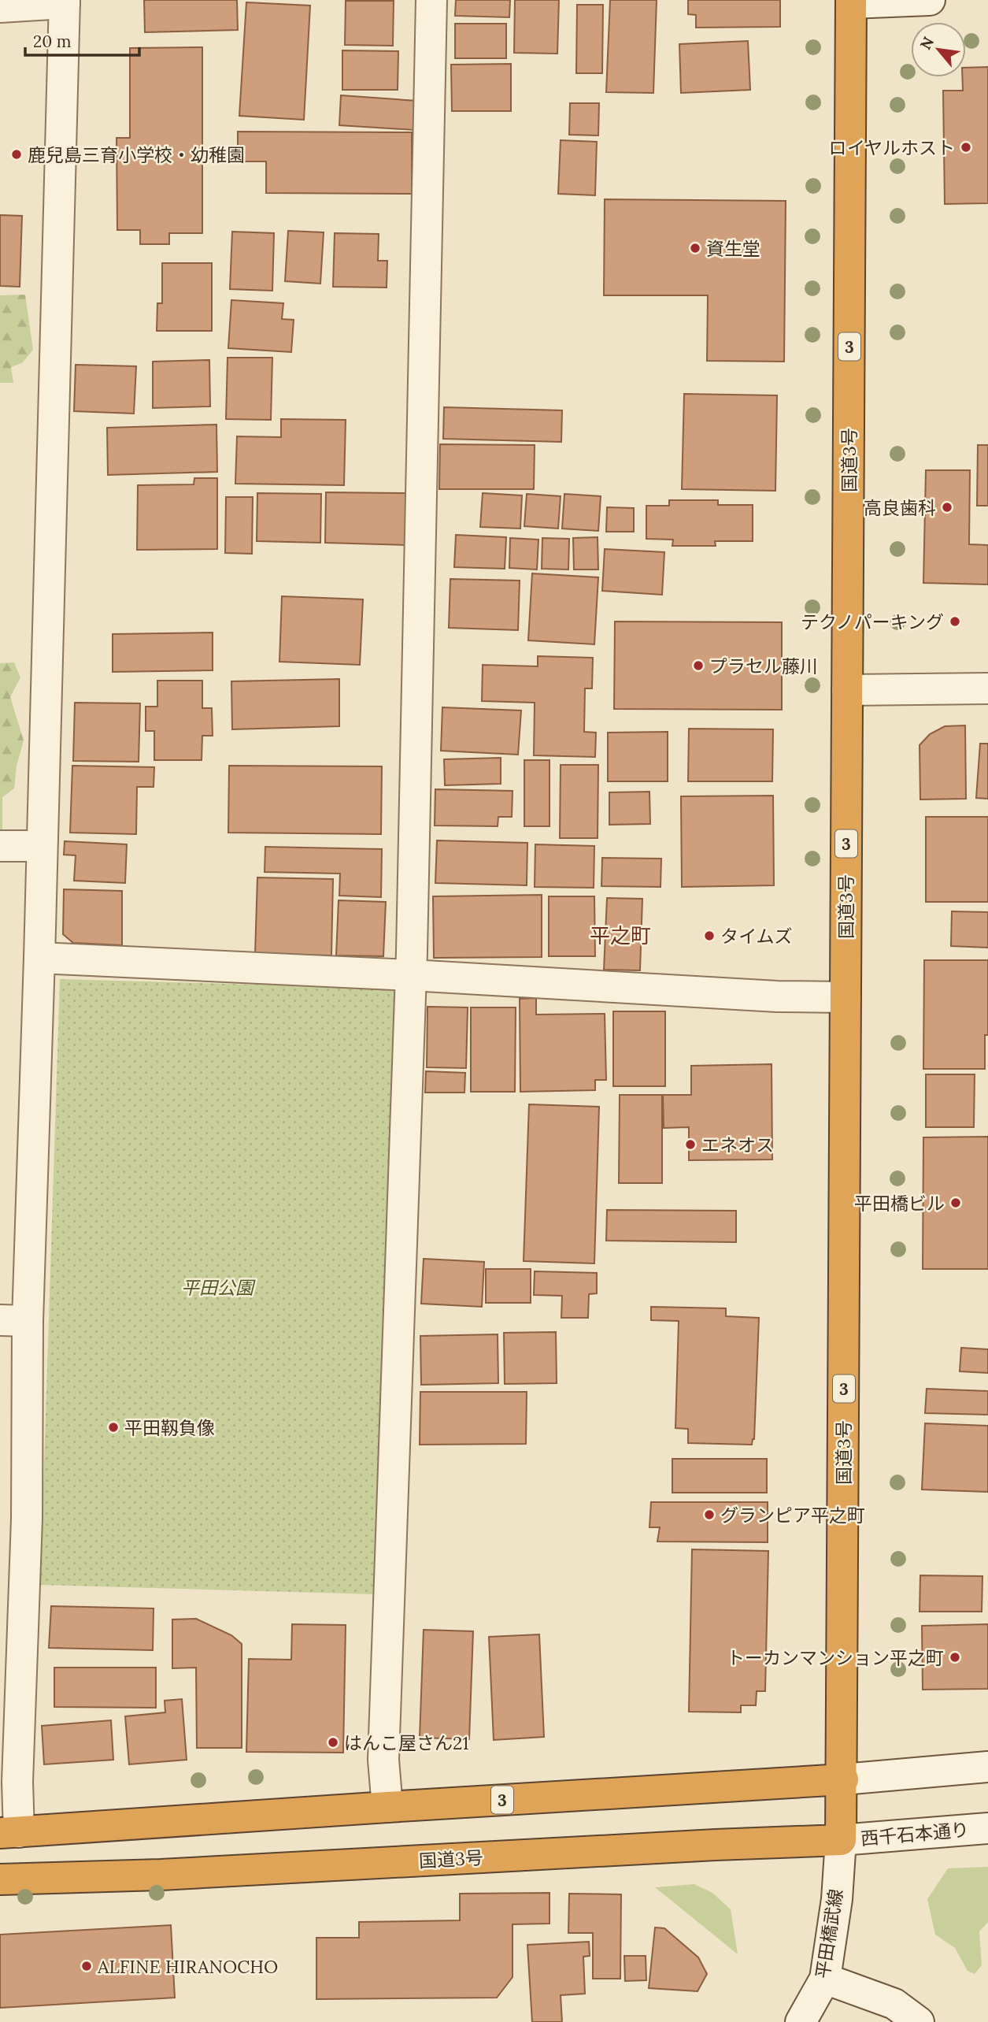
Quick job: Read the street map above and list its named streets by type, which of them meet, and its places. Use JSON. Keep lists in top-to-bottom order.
{
  "streets": {
    "highway": ["3", "国道3号"],
    "street": ["西千石本通り", "平田橋武線"]
  },
  "crossings": [
    ["3", "国道3号"],
    ["国道3号", "西千石本通り"],
    ["国道3号", "平田橋武線"],
    ["西千石本通り", "平田橋武線"]
  ],
  "districts": ["平之町"],
  "parks": ["平田公園"],
  "places": [
    "ロイヤルホスト",
    "鹿兒島三育小学校・幼稚園",
    "資生堂",
    "高良歯科",
    "テクノパーキング",
    "プラセル藤川",
    "タイムズ",
    "エネオス",
    "平田橋ビル",
    "平田靱負像",
    "グランピア平之町",
    "トーカンマンション平之町",
    "はんこ屋さん21",
    "ALFINE HIRANOCHO"
  ],
  "scale_bar": "20 m",
  "north": "top left"
}
